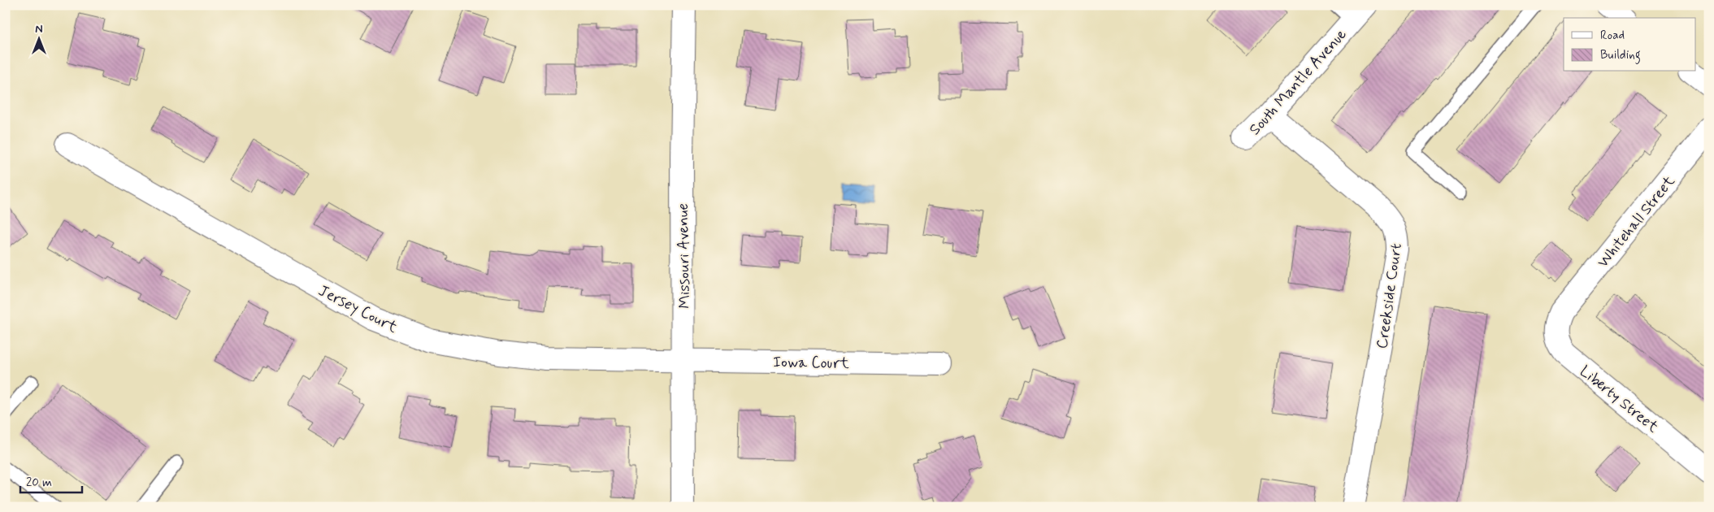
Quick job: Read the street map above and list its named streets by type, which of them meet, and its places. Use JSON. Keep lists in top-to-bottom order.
{
  "streets": {
    "street": [
      "South Mantle Avenue",
      "Whitehall Street",
      "Missouri Avenue",
      "Creekside Court",
      "Jersey Court",
      "Iowa Court",
      "Liberty Street"
    ]
  },
  "crossings": [
    ["South Mantle Avenue", "Creekside Court"],
    ["Whitehall Street", "Liberty Street"],
    ["Missouri Avenue", "Jersey Court"],
    ["Missouri Avenue", "Iowa Court"],
    ["Jersey Court", "Iowa Court"]
  ],
  "legend": ["Road", "Building"],
  "scale_bar": "20 m",
  "north": "top"
}
